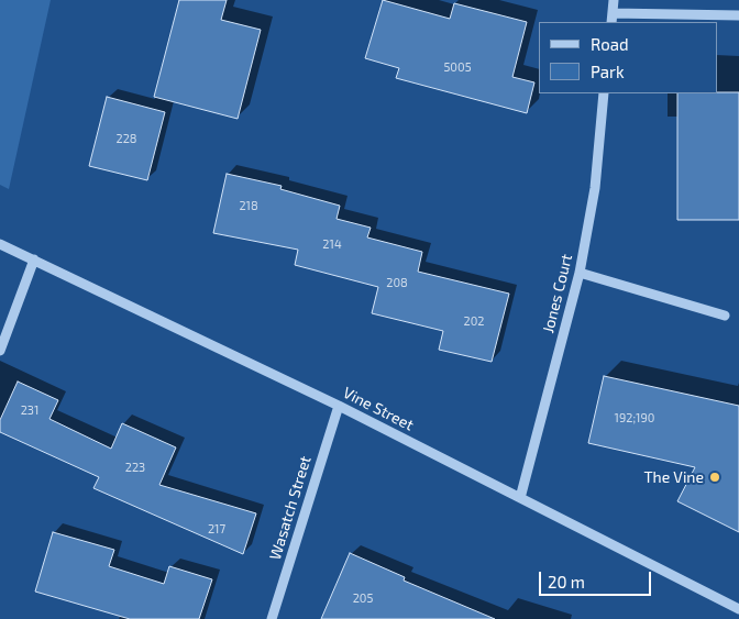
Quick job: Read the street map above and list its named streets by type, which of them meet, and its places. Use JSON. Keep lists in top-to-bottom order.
{
  "streets": {
    "street": ["Jones Court", "Vine Street", "Wasatch Street"]
  },
  "crossings": [
    ["Jones Court", "Vine Street"],
    ["Vine Street", "Wasatch Street"]
  ],
  "places": ["The Vine"],
  "house_numbers": [
    "5005",
    "228",
    "218",
    "214",
    "208",
    "202",
    "231",
    "192;190",
    "223",
    "217",
    "205"
  ],
  "legend": ["Road", "Park"],
  "scale_bar": "20 m"
}
